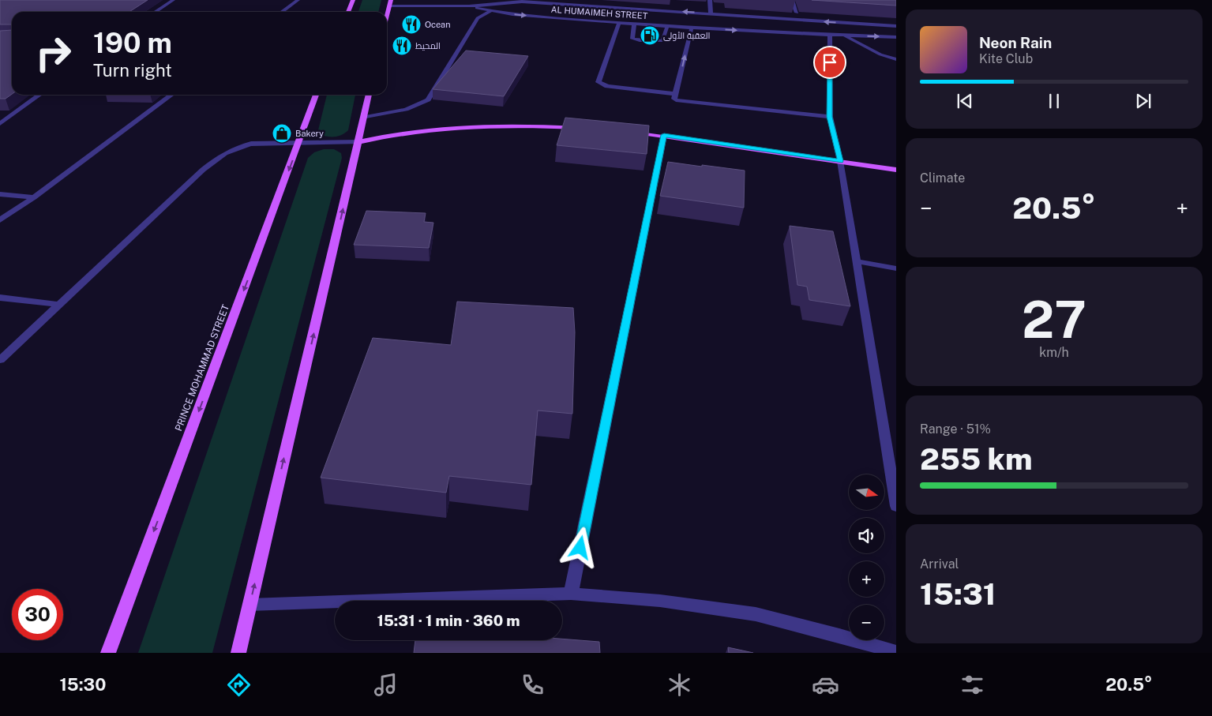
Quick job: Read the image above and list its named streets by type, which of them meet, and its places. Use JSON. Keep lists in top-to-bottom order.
{
  "streets": {
    "main road": ["PRINCE MOHAMMAD STREET"],
    "street": ["AL HUMAIMEH STREET"]
  },
  "places": {
    "restaurant": ["Ocean", "المحيط"],
    "fuel station": ["العقبة الأولى"],
    "shop": ["Bakery"]
  },
  "north": "right",
  "page": {
    "turn": ["190 m", "Turn right"],
    "song": ["Neon Rain", "Kite Club"],
    "tile": [
      "Climate",
      ["27", "km/h"],
      ["Range · 51%", "255 km"],
      ["Arrival", "15:31"]
    ],
    "heat": ["−", "20.5°", "+"],
    "map_buttons": ["+", "−"],
    "limit": "30",
    "trip": "15:31 · 1 min · 360 m",
    "tabs": ["15:30", "20.5°"]
  }
}
